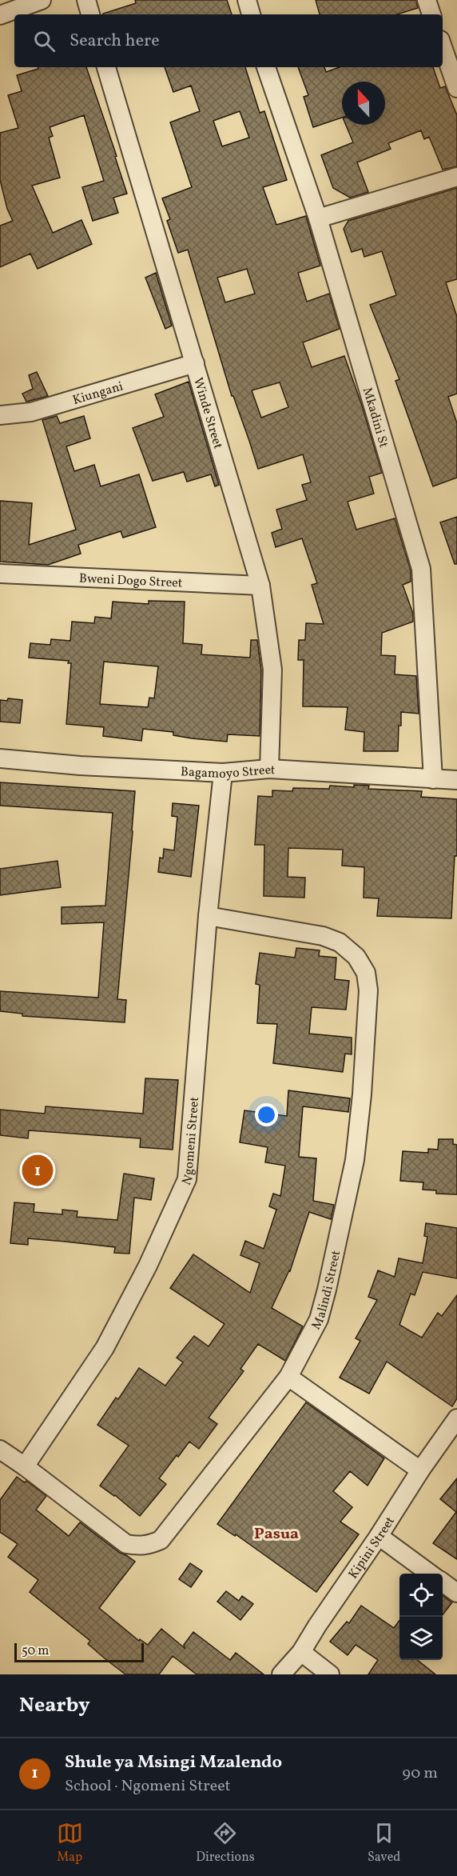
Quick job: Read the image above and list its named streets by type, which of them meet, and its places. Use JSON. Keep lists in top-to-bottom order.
{
  "streets": {
    "street": [
      "Kiungani",
      "Winde Street",
      "Mkadini St",
      "Bweni Dogo Street",
      "Bagamoyo Street",
      "Ngomeni Street",
      "Malindi Street",
      "Kipini Street"
    ]
  },
  "crossings": [
    ["Kiungani", "Winde Street"],
    ["Winde Street", "Bweni Dogo Street"],
    ["Winde Street", "Bagamoyo Street"],
    ["Mkadini St", "Bagamoyo Street"],
    ["Bagamoyo Street", "Ngomeni Street"],
    ["Ngomeni Street", "Malindi Street"]
  ],
  "districts": ["Pasua"],
  "scale_bar": "50 m",
  "north": "top",
  "page": {
    "search": "Search here",
    "pins": "1",
    "scale": "50 m",
    "heading": "Nearby",
    "list": [
      {
        "mark": "1",
        "name": "Shule ya Msingi Mzalendo",
        "note": "School · Ngomeni Street",
        "value": "90 m"
      }
    ],
    "nav": ["Map", "Directions", "Saved"]
  }
}
